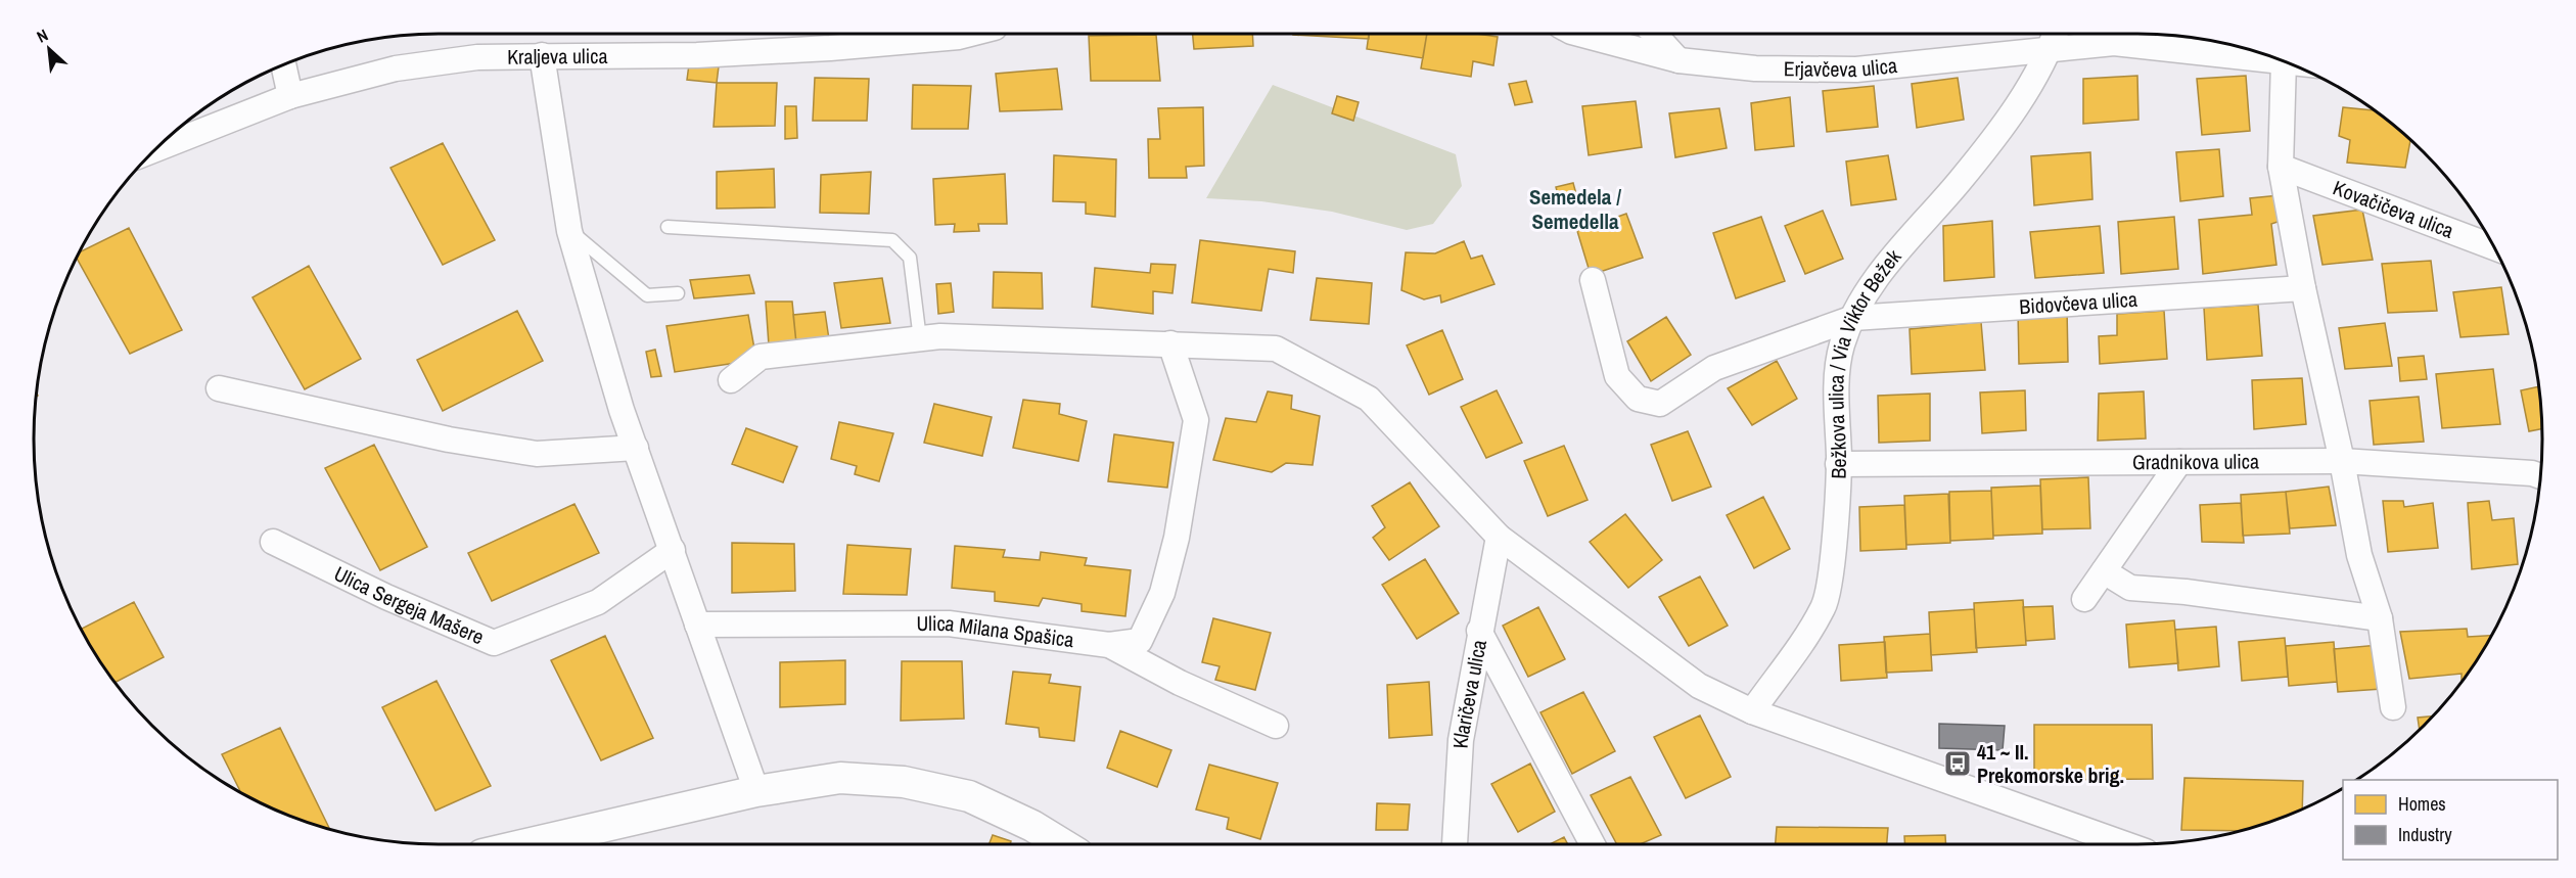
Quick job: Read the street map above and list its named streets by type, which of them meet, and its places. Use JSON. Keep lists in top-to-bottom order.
{
  "streets": {
    "street": [
      "Kraljeva ulica",
      "Erjavčeva ulica",
      "Kovačičeva ulica",
      "Bidovčeva ulica",
      "Bežkova ulica / Via Viktor Bežek",
      "Gradnikova ulica",
      "Ulica Sergeja Mašere",
      "Ulica Milana Spašica",
      "Klaričeva ulica"
    ]
  },
  "crossings": [
    ["Erjavčeva ulica", "Bežkova ulica / Via Viktor Bežek"],
    ["Bidovčeva ulica", "Bežkova ulica / Via Viktor Bežek"],
    ["Bežkova ulica / Via Viktor Bežek", "Gradnikova ulica"]
  ],
  "districts": ["Semedela / Semedella"],
  "places": {
    "bus stop": ["41 ~ II. Prekomorske brig."]
  },
  "legend": ["Homes", "Industry"],
  "north": "top left"
}
